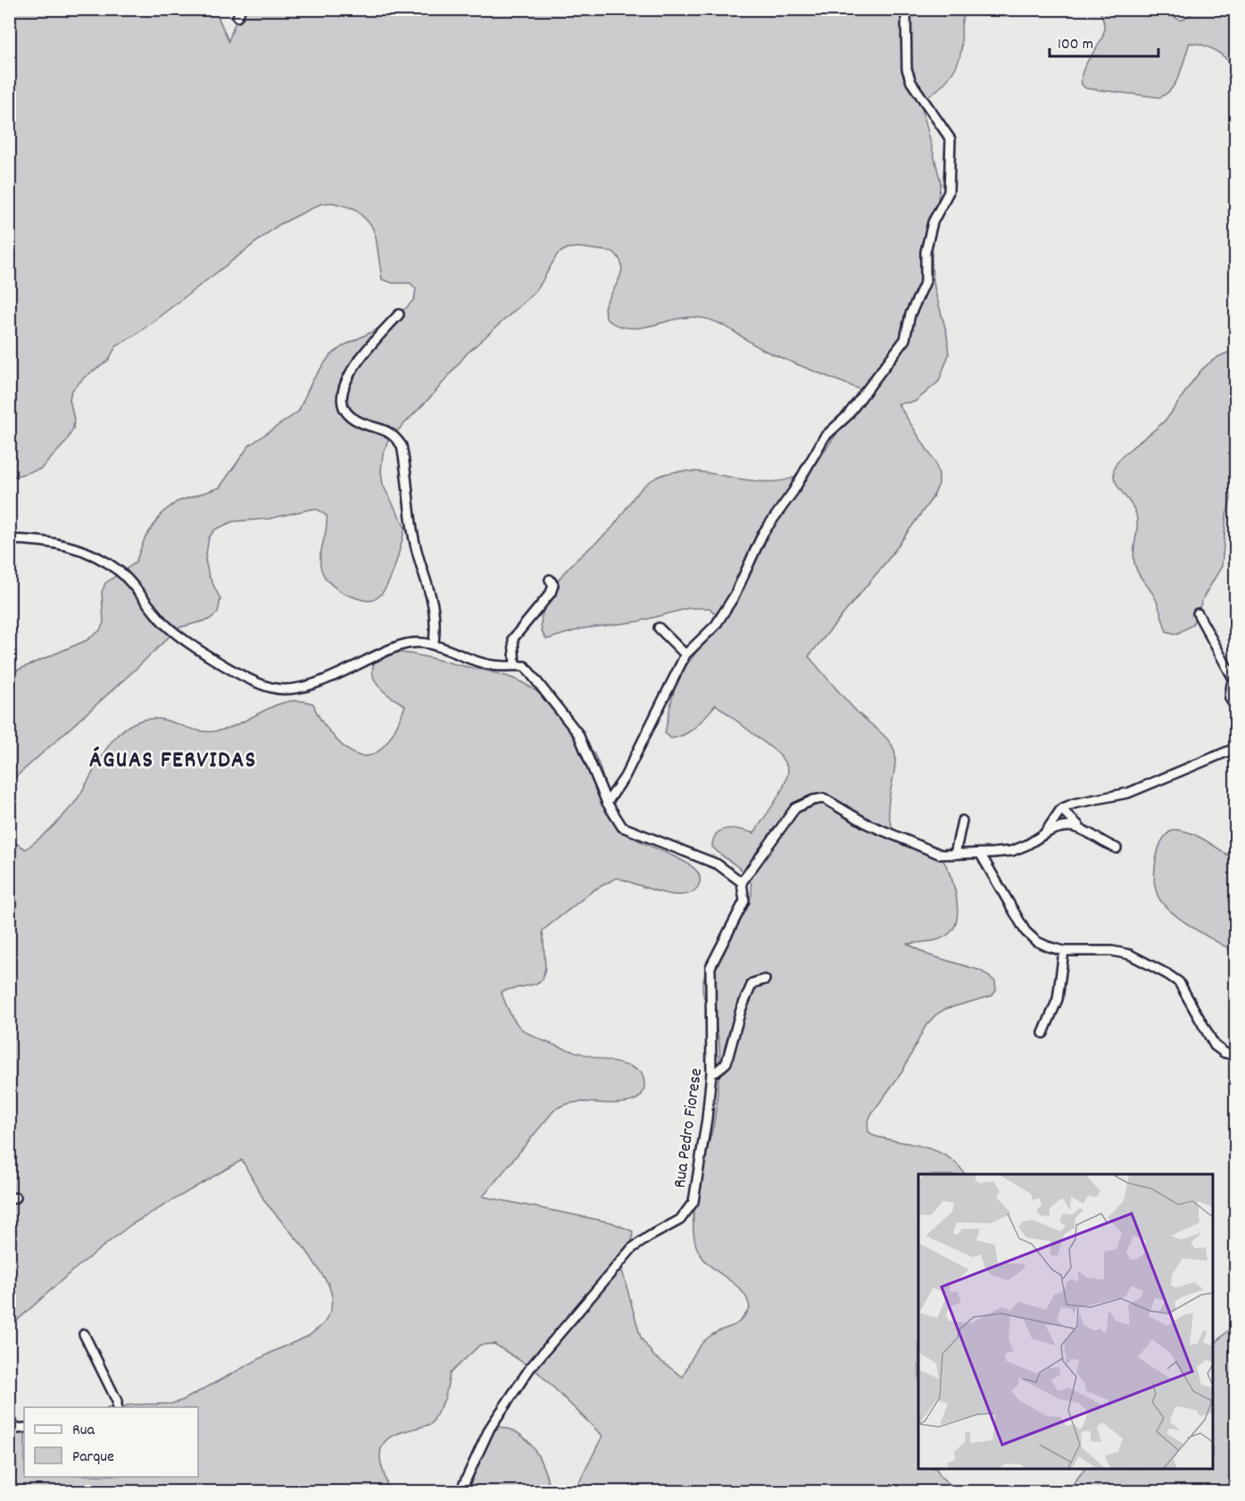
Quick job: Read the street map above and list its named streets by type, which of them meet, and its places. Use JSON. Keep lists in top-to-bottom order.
{
  "streets": {
    "street": ["Rua Pedro Fiorese"]
  },
  "districts": ["ÁGUAS FERVIDAS"],
  "legend": ["Rua", "Parque"],
  "scale_bar": "100 m"
}
